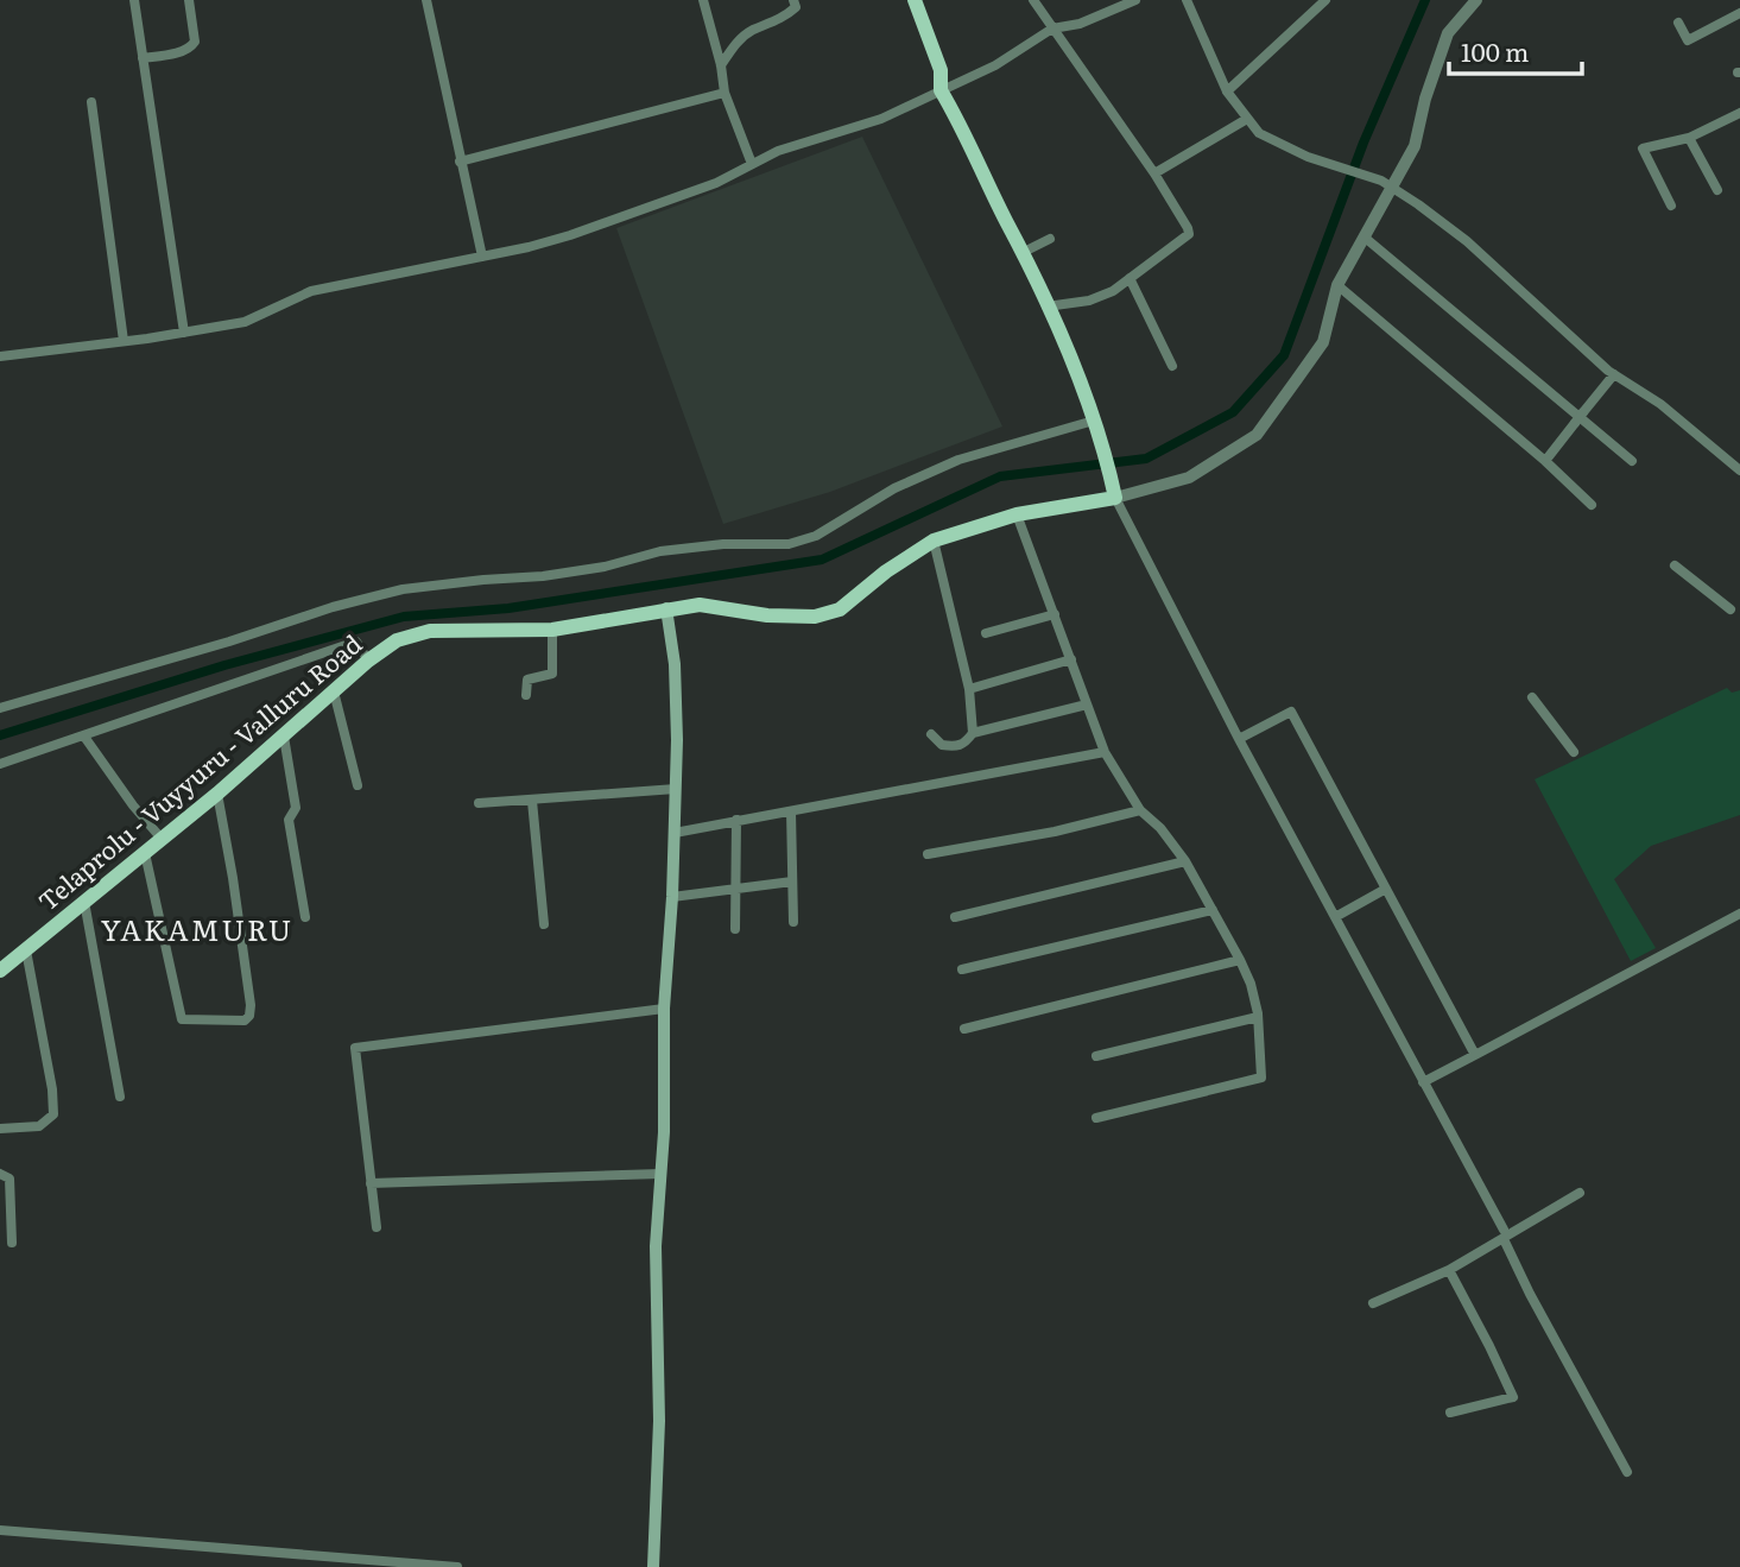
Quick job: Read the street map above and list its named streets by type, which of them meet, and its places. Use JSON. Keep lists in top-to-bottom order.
{
  "streets": {
    "main road": ["Telaprolu - Vuyyuru - Valluru Road"]
  },
  "districts": ["YAKAMURU"],
  "scale_bar": "100 m"
}
